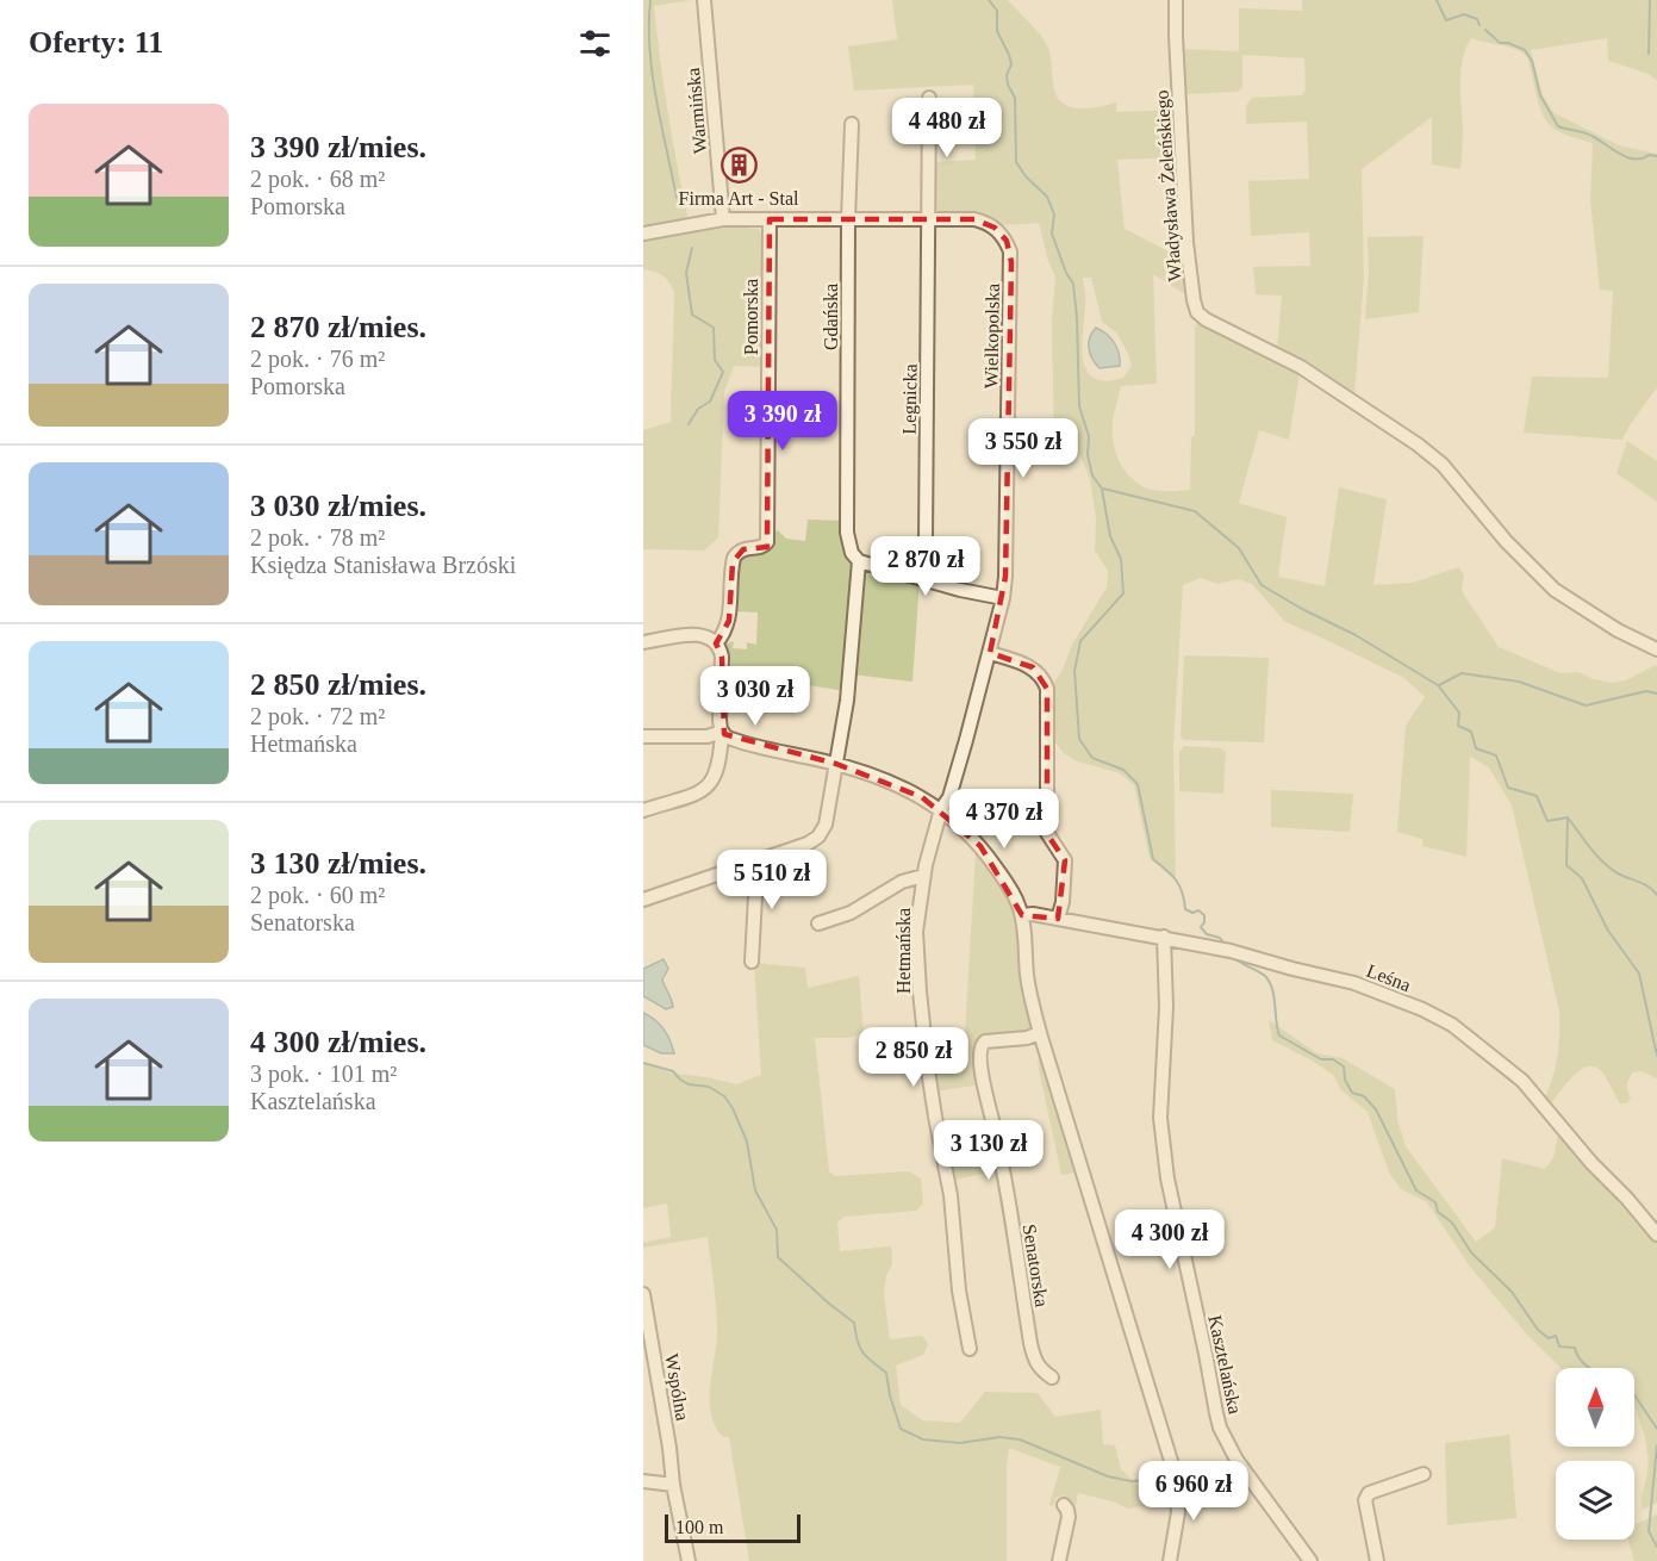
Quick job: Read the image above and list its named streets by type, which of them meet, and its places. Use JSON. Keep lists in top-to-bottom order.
{
  "streets": {
    "street": [
      "Warmińska",
      "Władysława Żeleńskiego",
      "Pomorska",
      "Gdańska",
      "Wielkopolska",
      "Legnicka",
      "Hetmańska",
      "Leśna",
      "Senatorska",
      "Kasztelańska",
      "Wspólna"
    ]
  },
  "crossings": [
    ["Warmińska", "Wielkopolska"],
    ["Pomorska", "Wielkopolska"],
    ["Gdańska", "Wielkopolska"],
    ["Wielkopolska", "Legnicka"],
    ["Wielkopolska", "Hetmańska"],
    ["Leśna", "Kasztelańska"]
  ],
  "places": {
    "building": ["Firma Art - Stal"]
  },
  "scale_bar": "100 m",
  "north": "top",
  "page": {
    "heading": "Oferty: 11",
    "list": [
      {
        "name": "3 390 zł/mies.",
        "note": "2 pok. · 68 m² · Pomorska"
      },
      {
        "name": "2 870 zł/mies.",
        "note": "2 pok. · 76 m² · Pomorska"
      },
      {
        "name": "3 030 zł/mies.",
        "note": "2 pok. · 78 m² · Księdza Stanisława Brzóski"
      },
      {
        "name": "2 850 zł/mies.",
        "note": "2 pok. · 72 m² · Hetmańska"
      },
      {
        "name": "3 130 zł/mies.",
        "note": "2 pok. · 60 m² · Senatorska"
      },
      {
        "name": "4 300 zł/mies.",
        "note": "3 pok. · 101 m² · Kasztelańska"
      }
    ],
    "price": [
      "4 480 zł",
      "3 390 zł",
      "3 550 zł",
      "2 870 zł",
      "3 030 zł",
      "4 370 zł",
      "5 510 zł",
      "2 850 zł",
      "3 130 zł",
      "4 300 zł",
      "6 960 zł"
    ],
    "scale": "100 m"
  }
}
